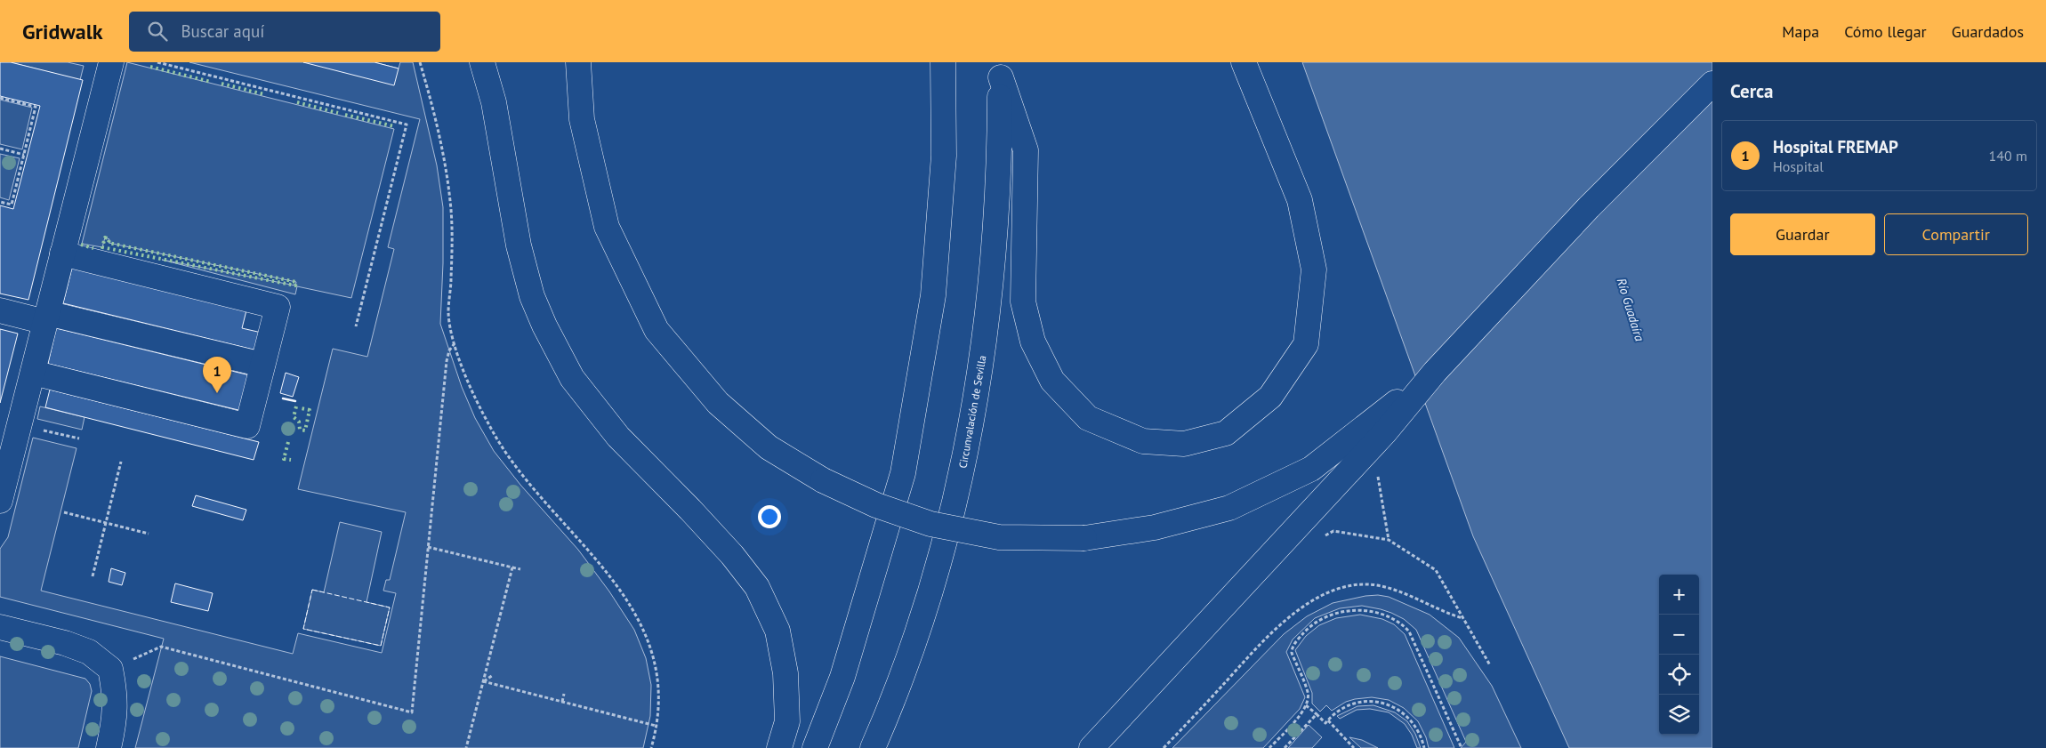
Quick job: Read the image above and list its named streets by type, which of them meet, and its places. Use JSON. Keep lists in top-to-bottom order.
{
  "streets": {
    "main road": ["Circunvalación de Sevilla"]
  },
  "water": ["Río Guadaíra"],
  "page": {
    "header": "Gridwalk",
    "search": "Buscar aquí",
    "nav": ["Mapa", "Cómo llegar", "Guardados"],
    "heading": "Cerca",
    "list": [
      {
        "mark": "1",
        "name": "Hospital FREMAP",
        "note": "Hospital",
        "value": "140 m"
      }
    ],
    "buttons": ["Guardar", "Compartir"],
    "pins": "1",
    "map_buttons": ["+", "−"]
  }
}
